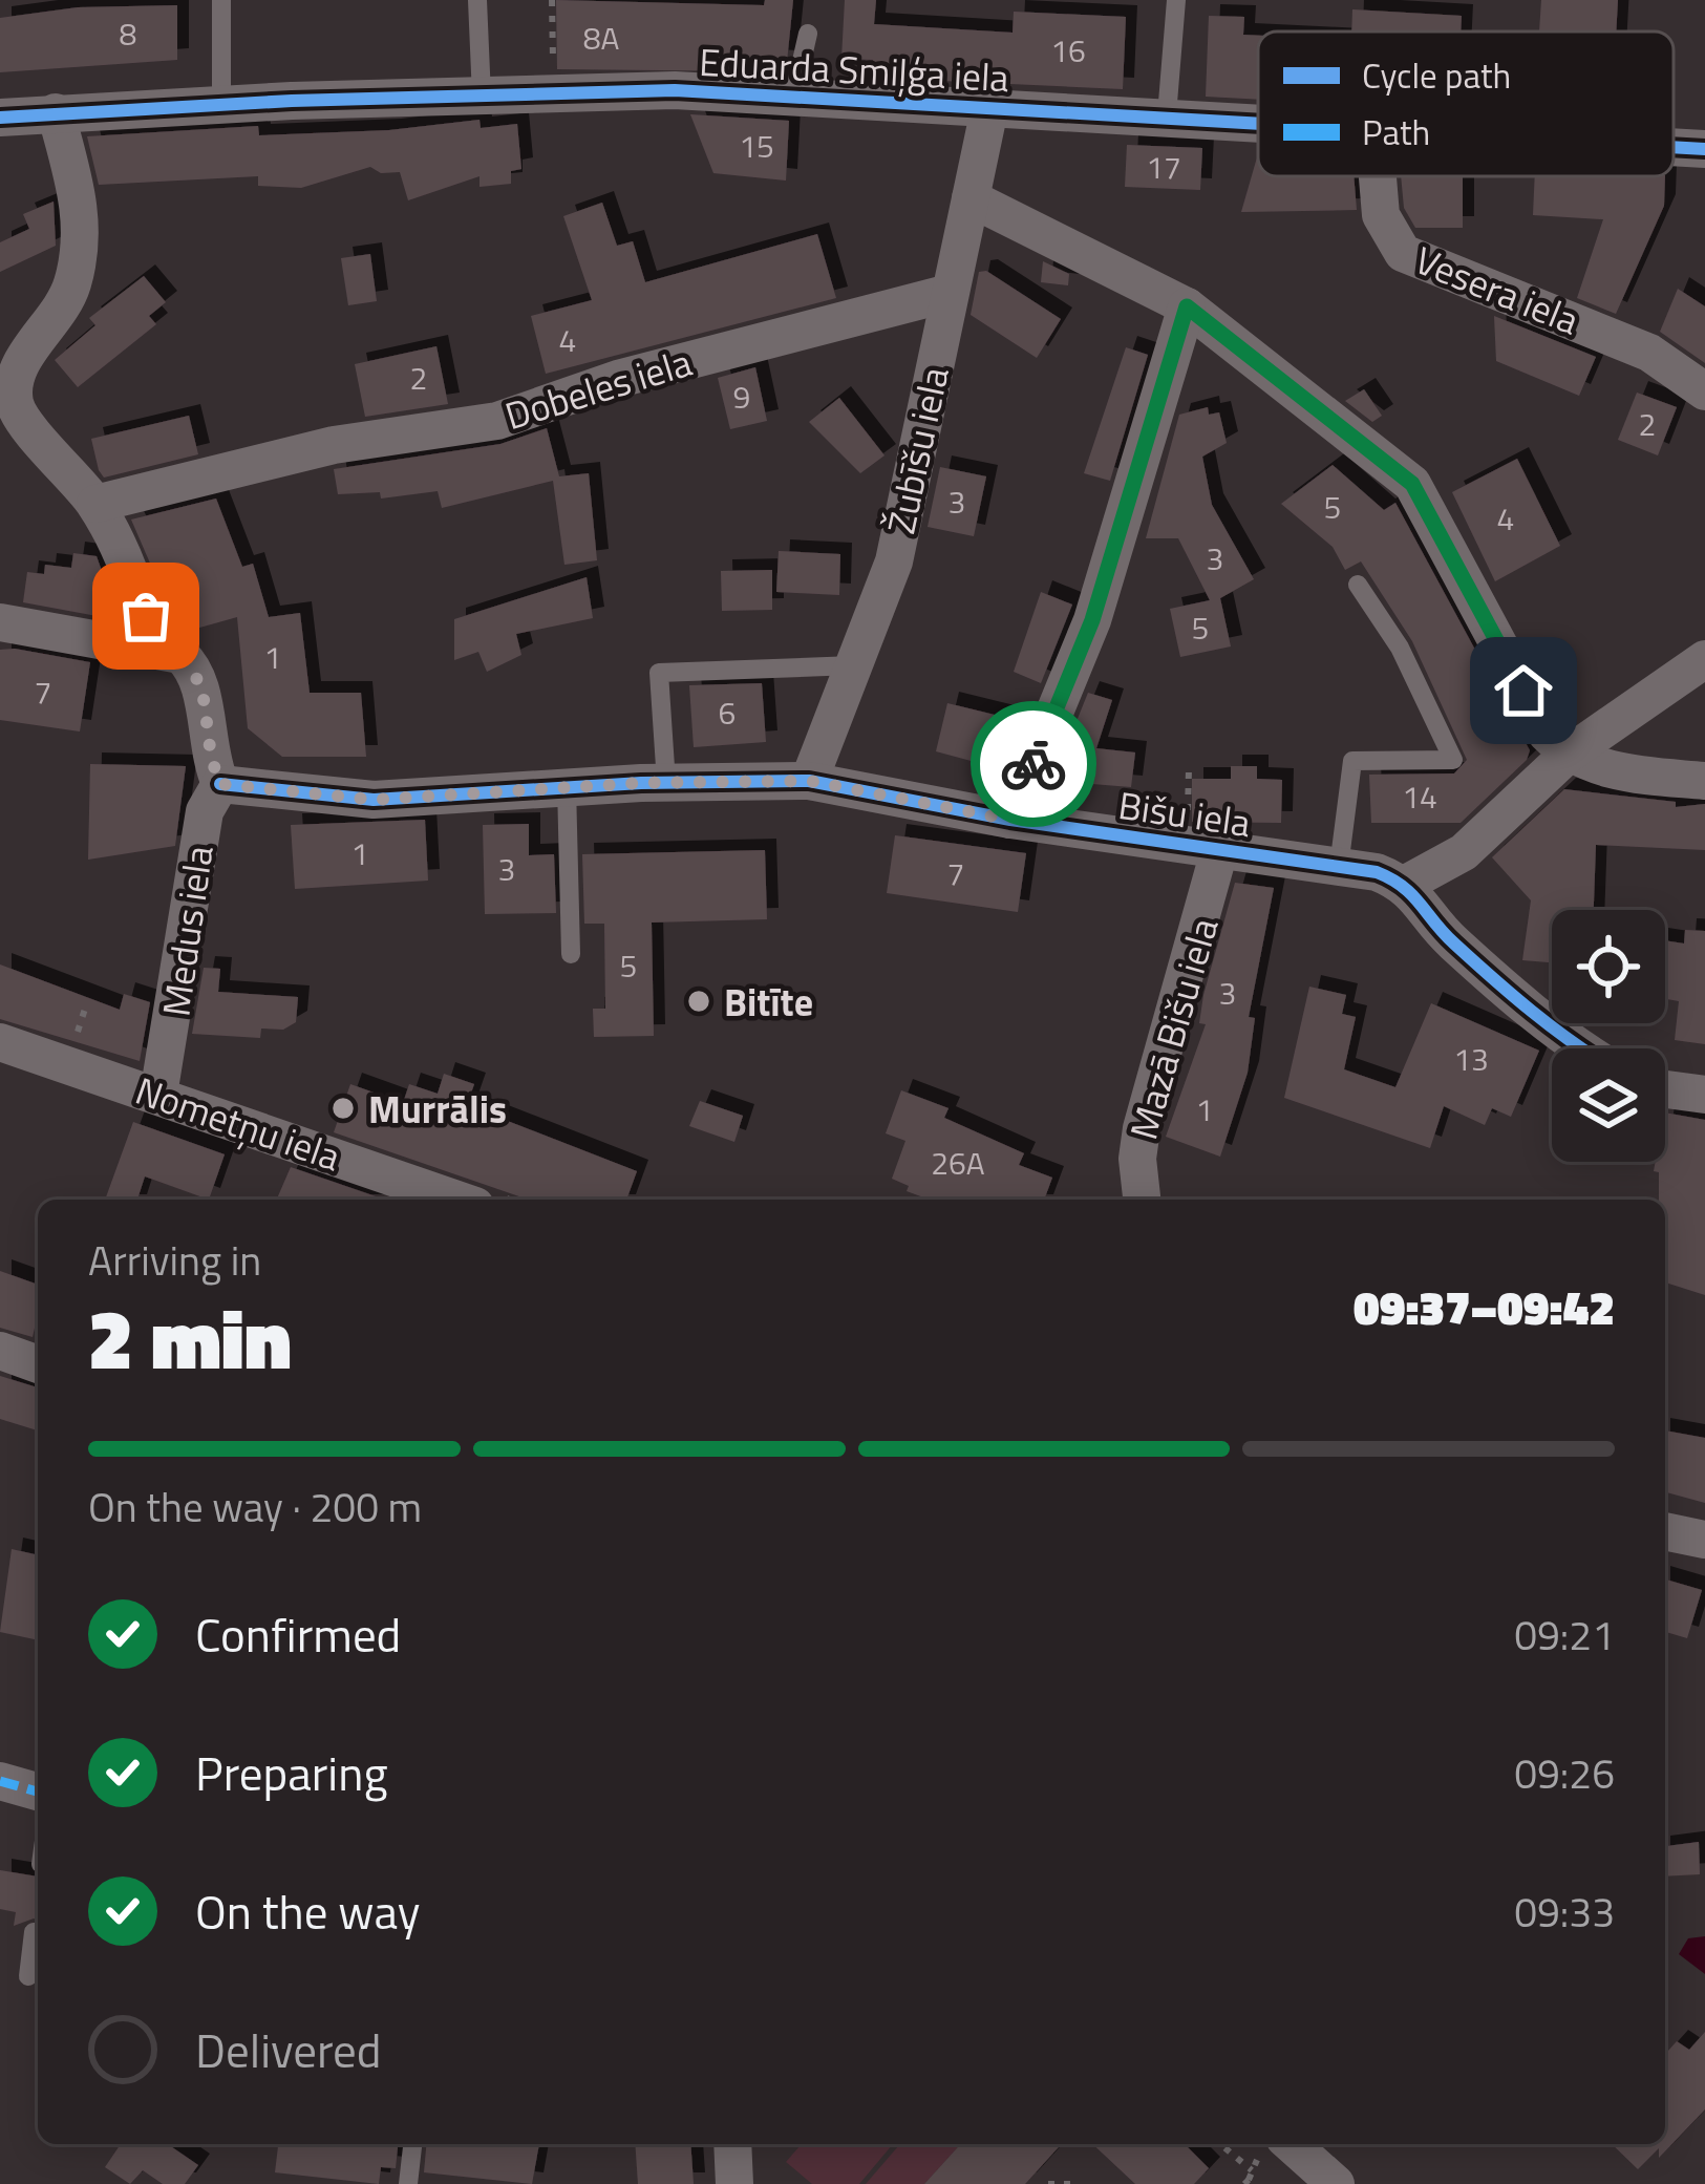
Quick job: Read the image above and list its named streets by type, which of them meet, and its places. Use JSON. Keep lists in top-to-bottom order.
{
  "streets": {
    "street": [
      "Eduarda Smiļģa iela",
      "Vesera iela",
      "Dobeles iela",
      "Žubīšu iela",
      "Bišu iela",
      "Medus iela",
      "Mazā Bišu iela",
      "Nometņu iela"
    ]
  },
  "crossings": [
    ["Eduarda Smiļģa iela", "Žubīšu iela"],
    ["Dobeles iela", "Žubīšu iela"],
    ["Žubīšu iela", "Bišu iela"],
    ["Bišu iela", "Medus iela"],
    ["Bišu iela", "Mazā Bišu iela"],
    ["Medus iela", "Nometņu iela"]
  ],
  "places": ["Bitīte", "Murrālis"],
  "house_numbers": [
    "8",
    "8A",
    "16",
    "15",
    "17",
    "4",
    "2",
    "9",
    "2",
    "3",
    "5",
    "4",
    "3",
    "5",
    "1",
    "7",
    "6",
    "14",
    "1",
    "3",
    "7",
    "5",
    "3",
    "13",
    "1",
    "26A"
  ],
  "legend": ["Cycle path", "Path"],
  "page": {
    "heading": ["2 min", "Arriving in", "09:37–09:42"],
    "bar": "On the way · 200 m",
    "list": [
      ["Confirmed", "09:21"],
      ["Preparing", "09:26"],
      ["On the way", "09:33"],
      "Delivered"
    ]
  }
}
